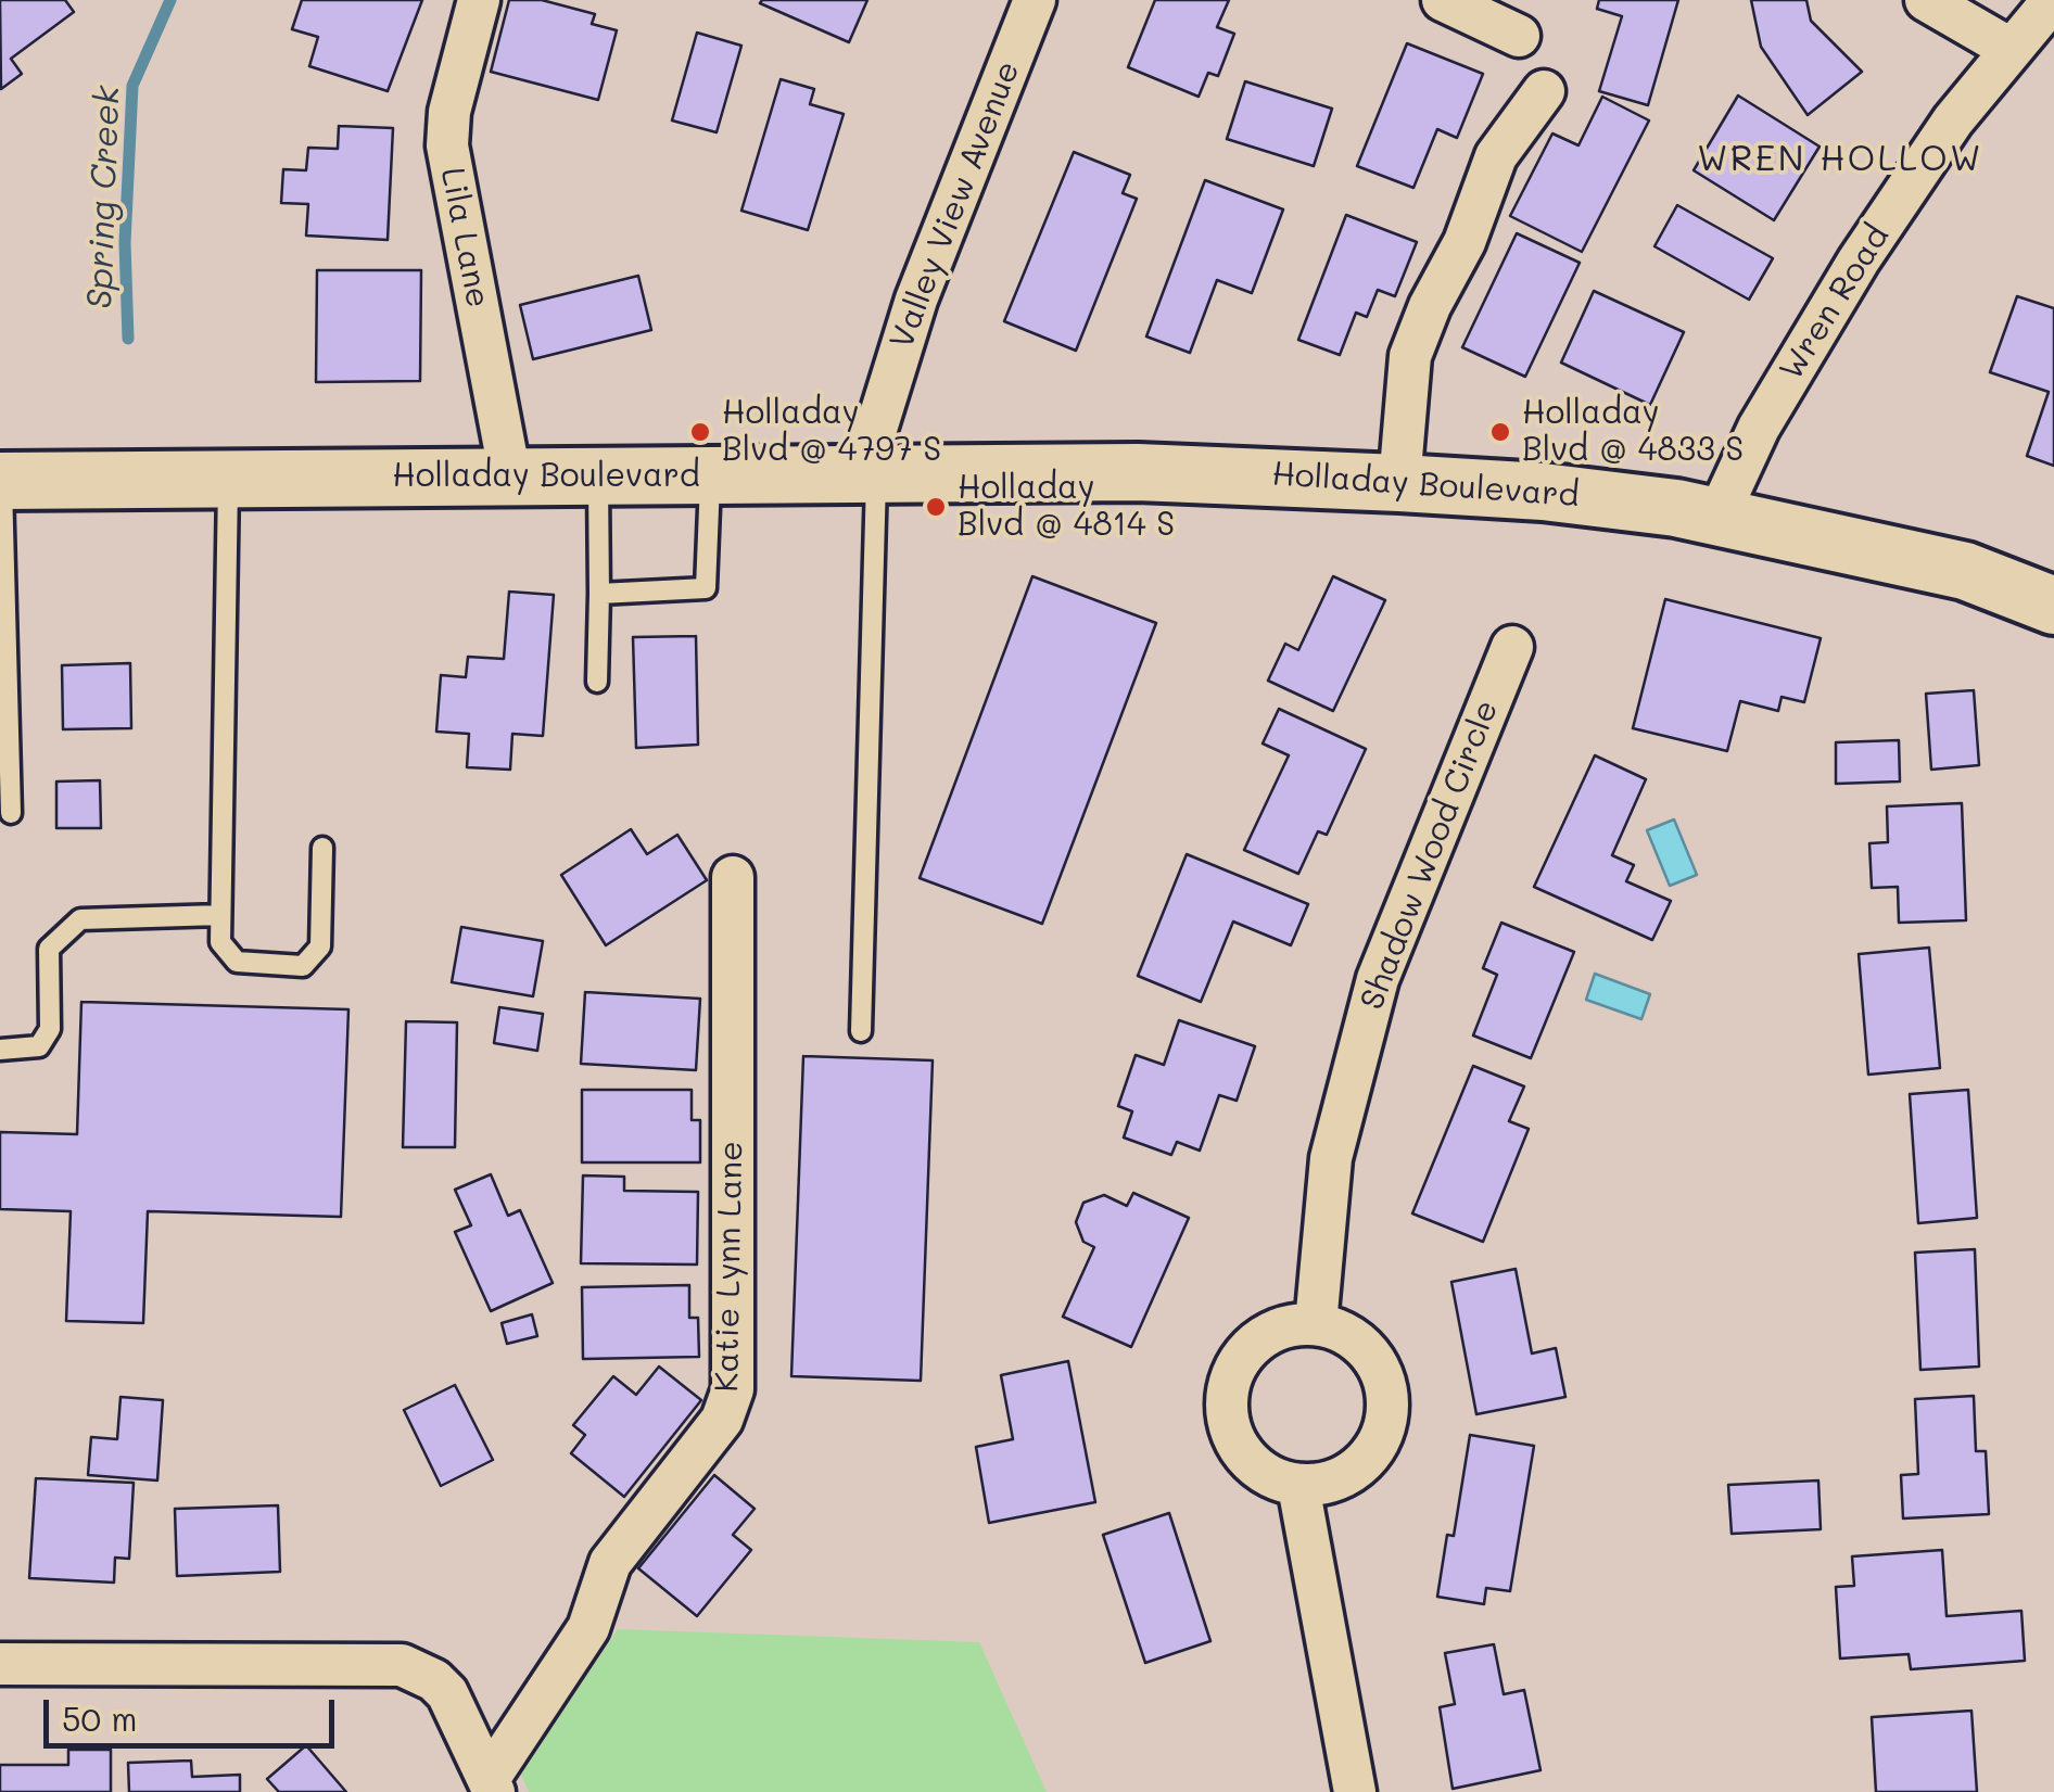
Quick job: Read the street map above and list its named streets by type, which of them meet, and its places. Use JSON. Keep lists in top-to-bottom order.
{
  "streets": {
    "main road": ["Holladay Boulevard"],
    "street": [
      "Valley View Avenue",
      "Lila Lane",
      "Wren Road",
      "Shadow Wood Circle",
      "Katie Lynn Lane"
    ]
  },
  "crossings": [
    ["Valley View Avenue", "Holladay Boulevard"],
    ["Lila Lane", "Holladay Boulevard"],
    ["Wren Road", "Holladay Boulevard"]
  ],
  "districts": ["WREN HOLLOW"],
  "water": ["Spring Creek"],
  "places": ["Holladay Blvd @ 4797 S", "Holladay Blvd @ 4833 S", "Holladay Blvd @ 4814 S"],
  "scale_bar": "50 m"
}
